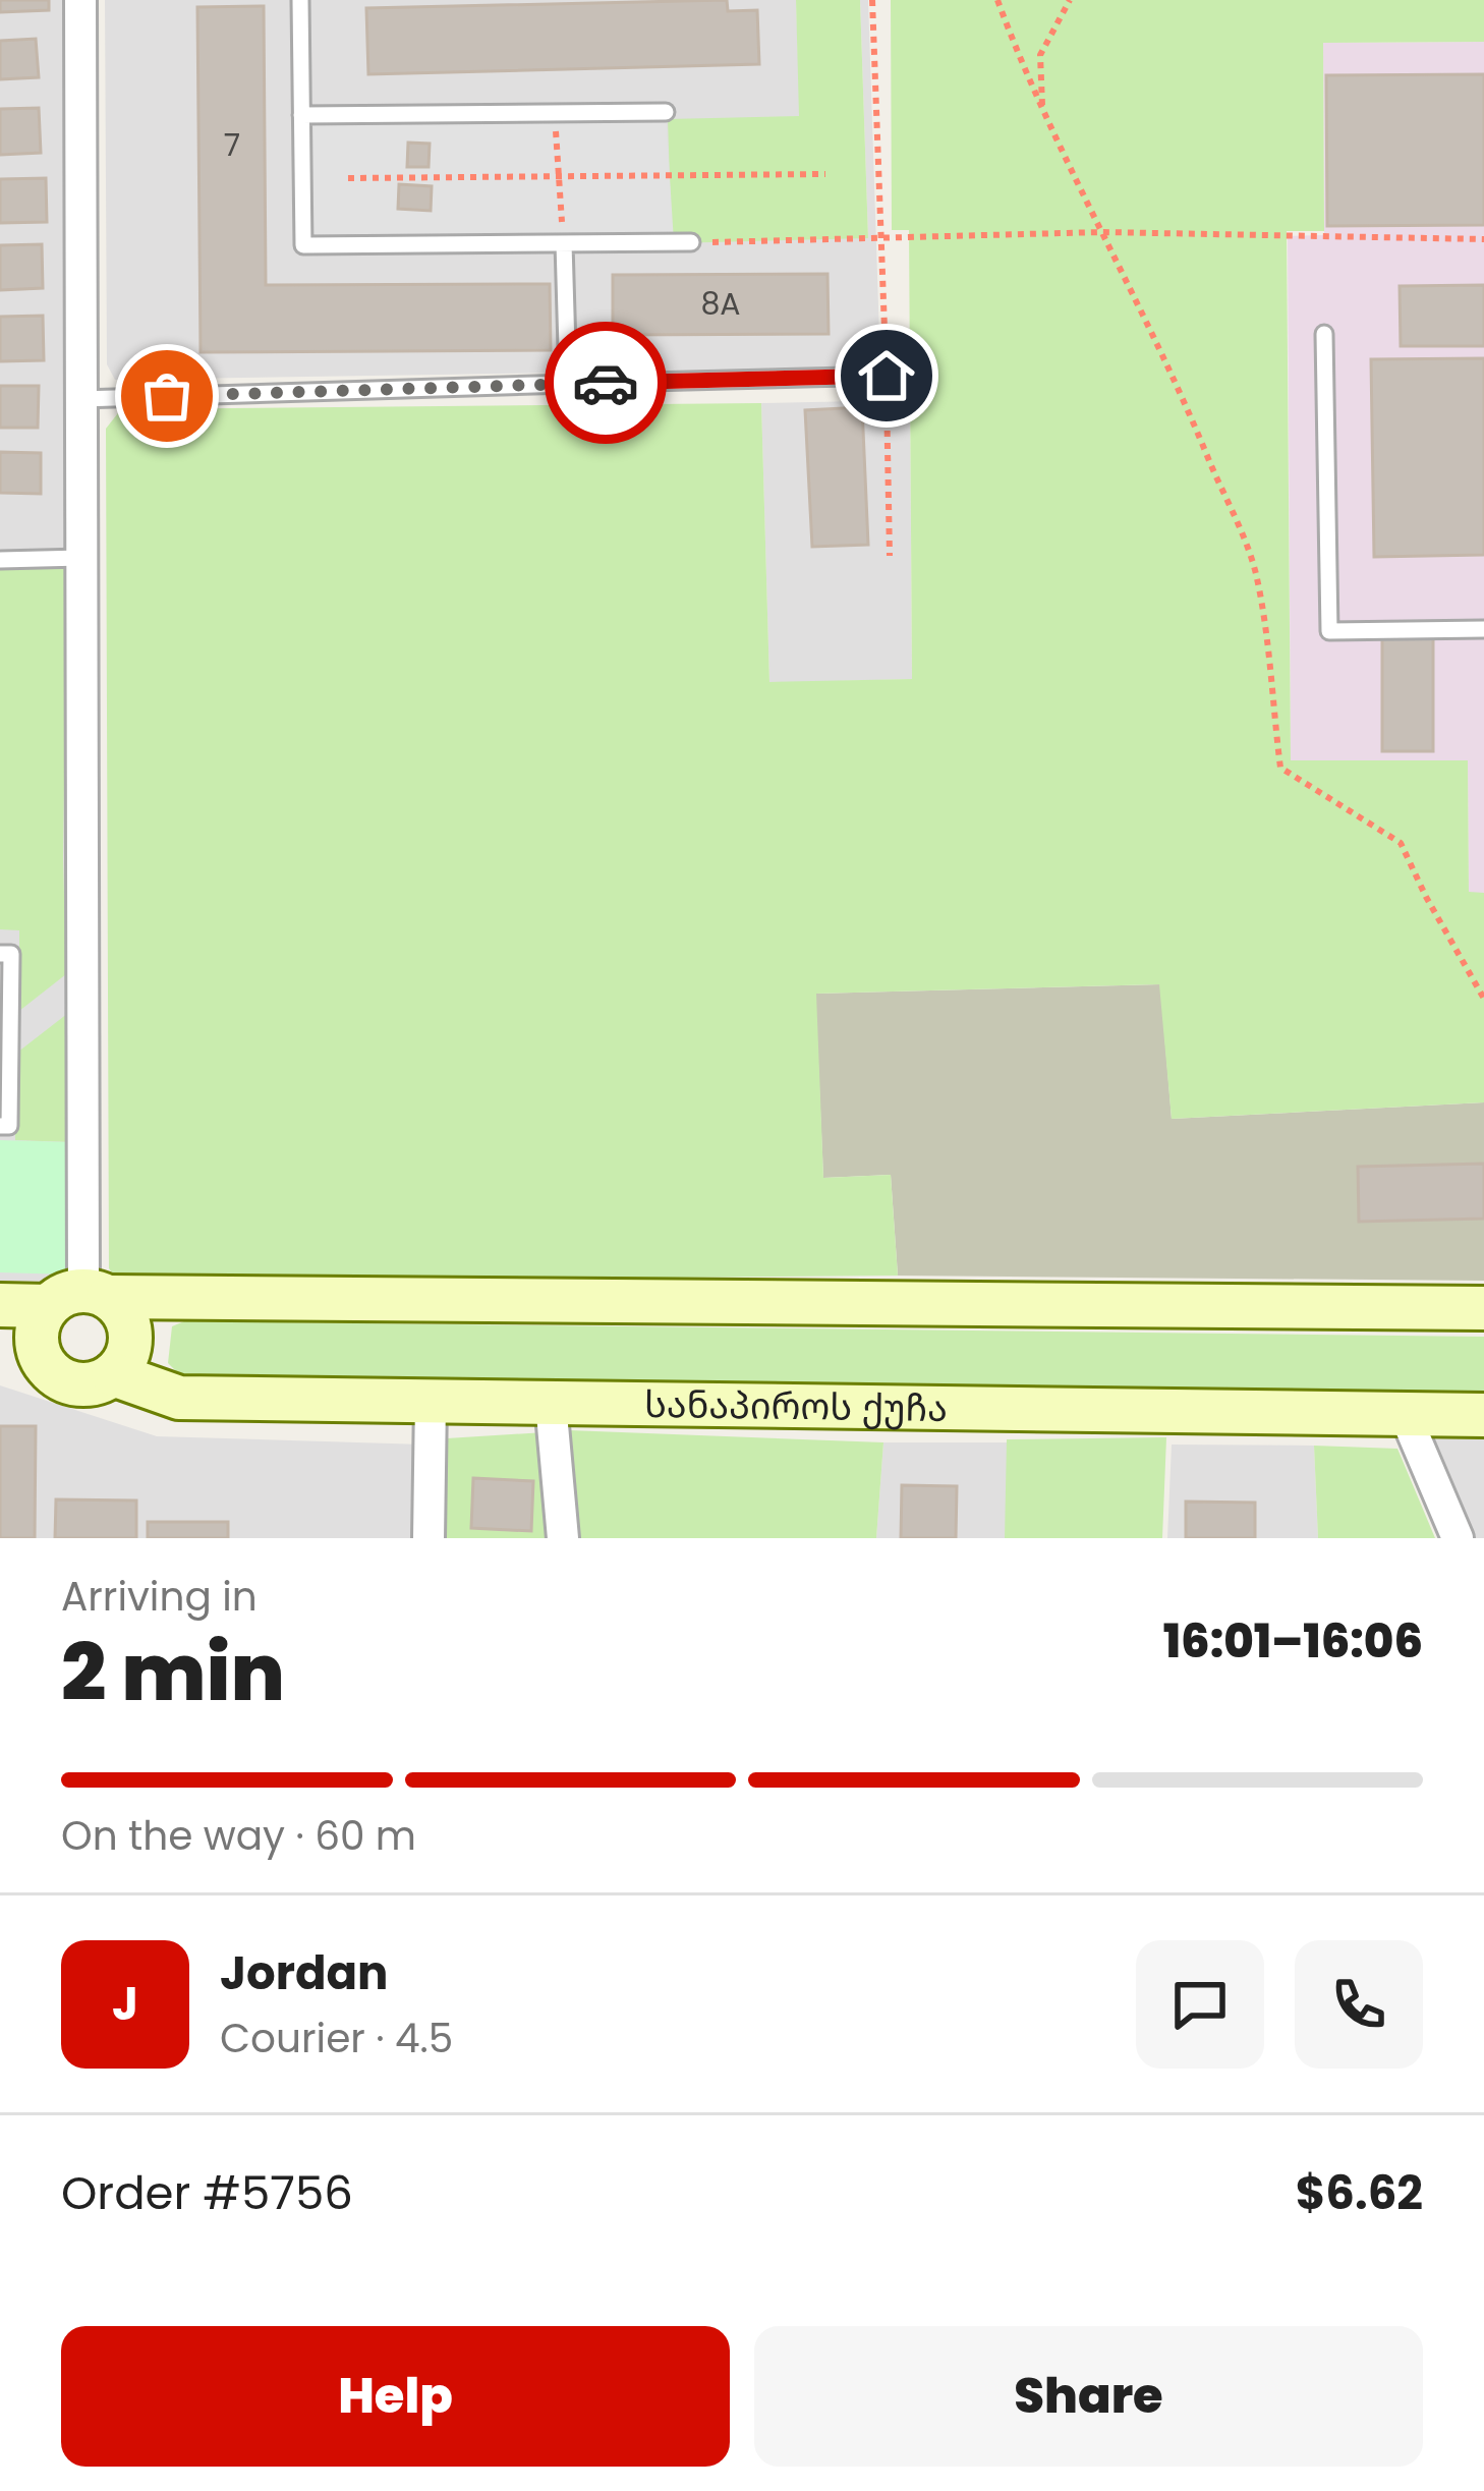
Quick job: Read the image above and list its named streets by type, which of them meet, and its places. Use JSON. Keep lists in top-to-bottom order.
{
  "streets": {
    "main road": ["სანაპიროს ქუჩა"]
  },
  "house_numbers": ["7", "8A"],
  "page": {
    "heading": ["2 min", "Arriving in", "16:01–16:06"],
    "panel": [
      "Jordan",
      "Courier · 4.5",
      "Order #5756",
      "$6.62"
    ],
    "bar": "On the way · 60 m",
    "round": "J",
    "buttons": ["Help", "Share"]
  }
}
